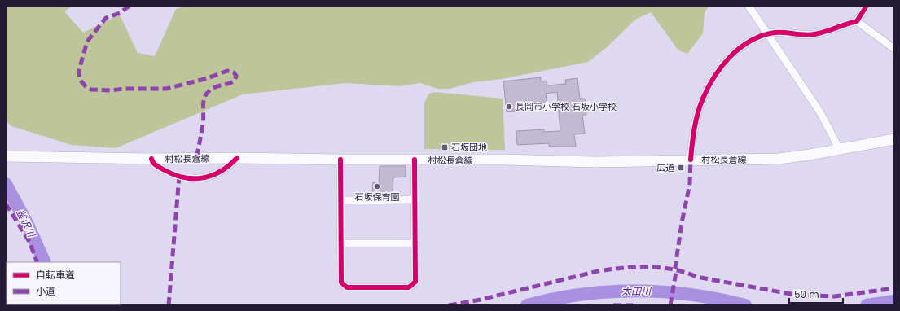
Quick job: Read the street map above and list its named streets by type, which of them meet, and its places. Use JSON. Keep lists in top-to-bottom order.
{
  "streets": {
    "main road": ["村松長倉線"]
  },
  "water": ["釜沢川", "太田川"],
  "places": {
    "other": ["長岡市小学校 石坂小学校", "石坂保育園"],
    "transit": ["石坂団地", "広道"]
  },
  "legend": ["自転車道", "小道"],
  "scale_bar": "50 m"
}
